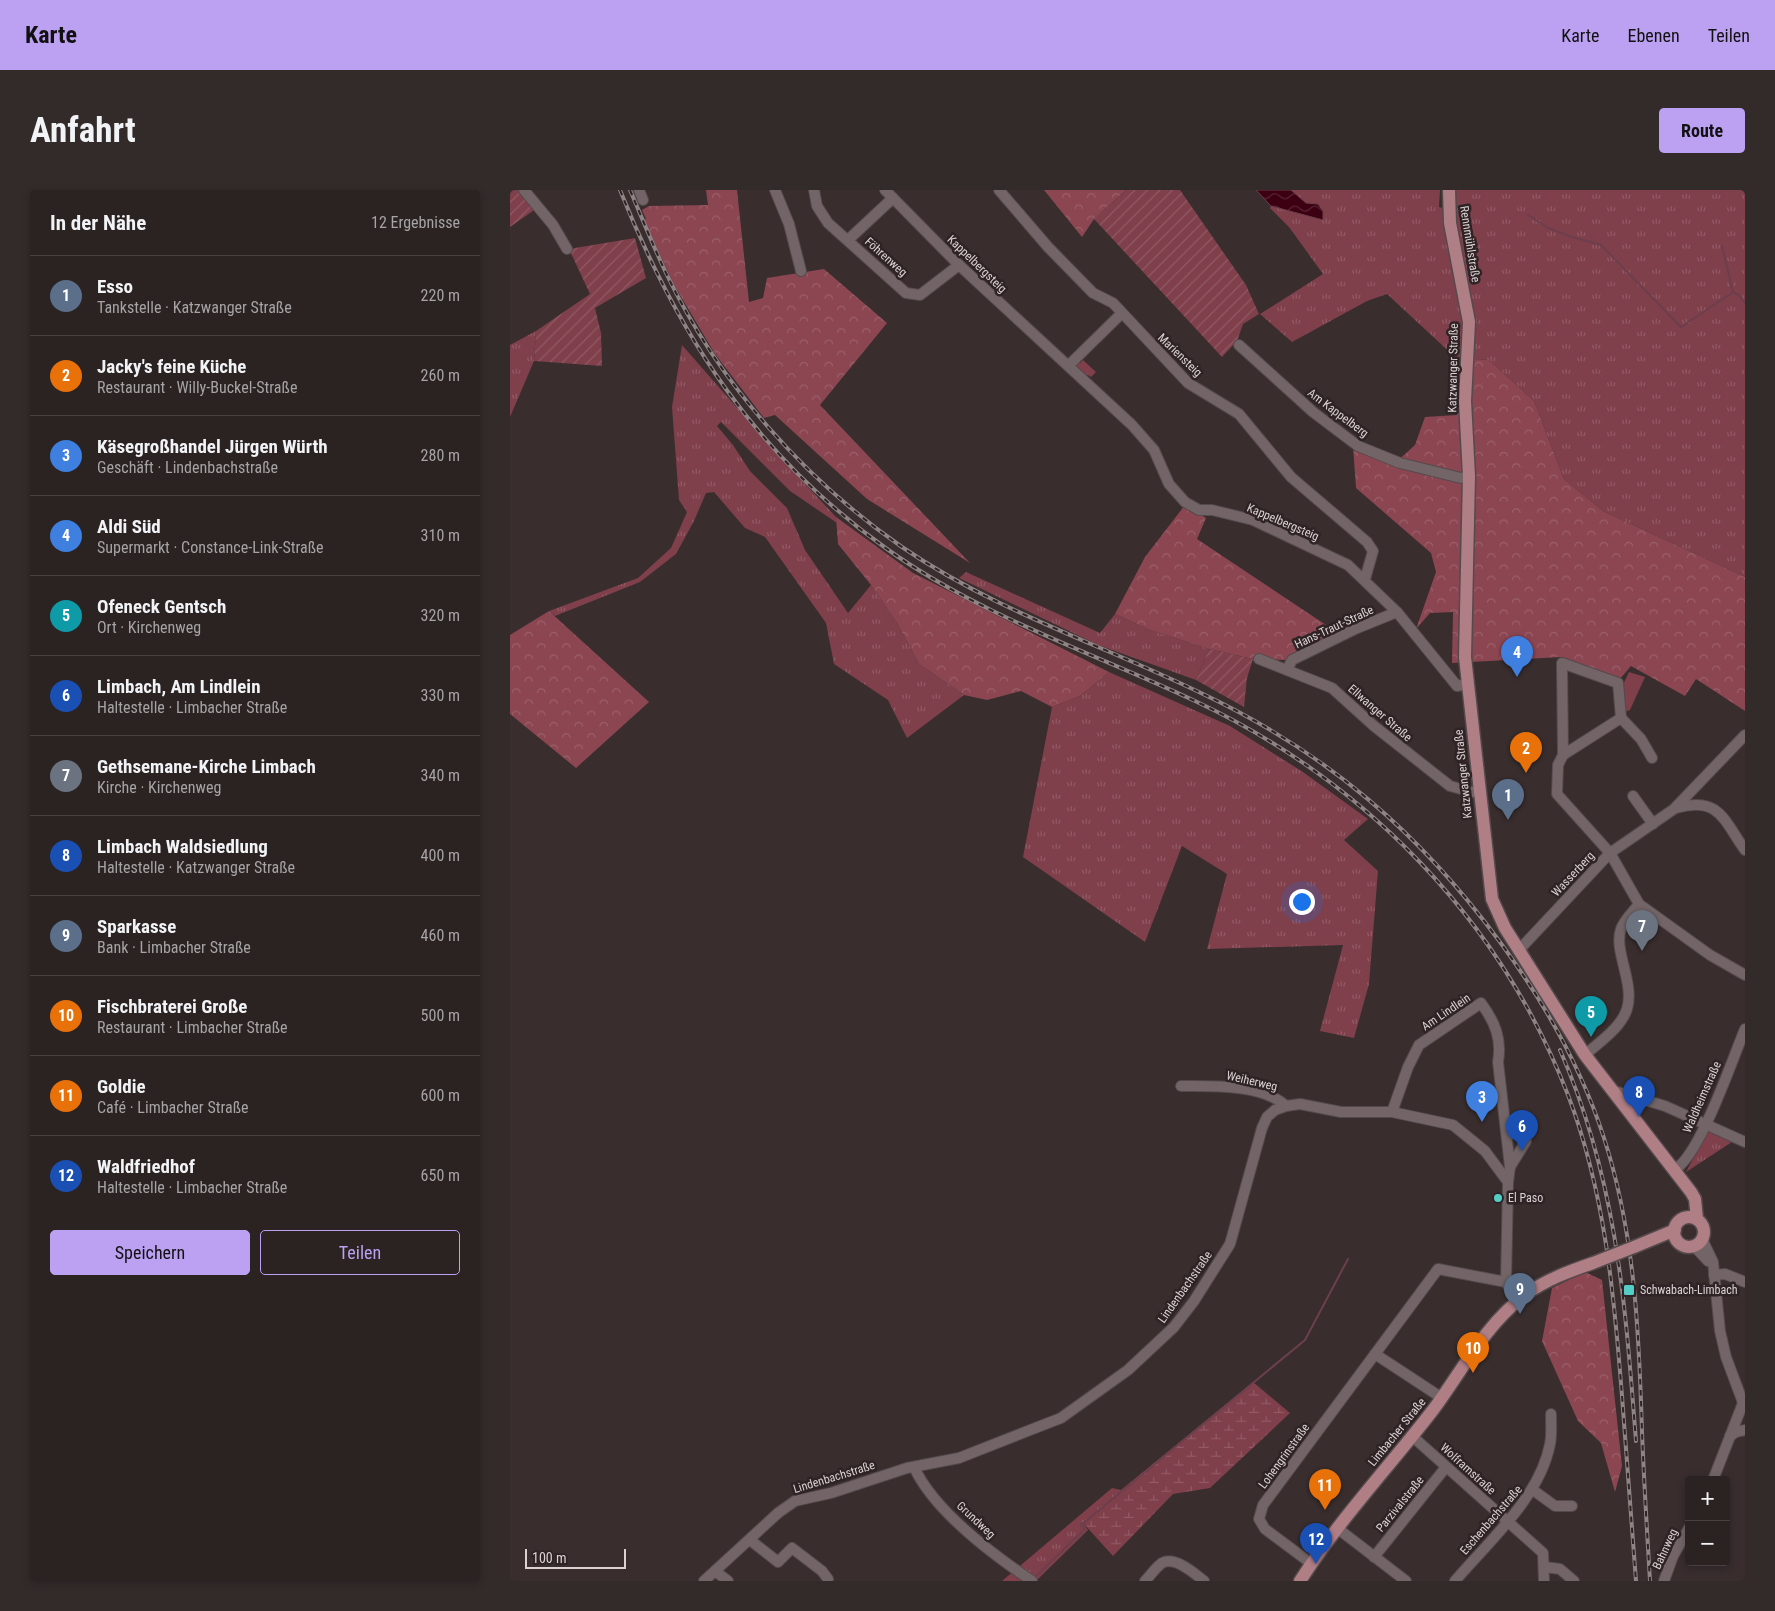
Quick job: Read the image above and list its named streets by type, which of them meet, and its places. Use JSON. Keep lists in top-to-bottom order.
{
  "streets": {
    "main road": ["Rennmühlstraße", "Katzwanger Straße", "Limbacher Straße"],
    "street": [
      "Föhrenweg",
      "Kappelbergsteig",
      "Mariensteig",
      "Am Kappelberg",
      "Hans-Traut-Straße",
      "Ellwanger Straße",
      "Wasserberg",
      "Am Lindlein",
      "Weiherweg",
      "Waldheimstraße",
      "Lindenbachstraße",
      "Lohengrinstraße",
      "Wolframstraße",
      "Parzivalstraße",
      "Grundweg",
      "Eschenbachstraße",
      "Bahnweg"
    ]
  },
  "crossings": [
    ["Rennmühlstraße", "Katzwanger Straße"],
    ["Föhrenweg", "Kappelbergsteig"],
    ["Kappelbergsteig", "Mariensteig"],
    ["Kappelbergsteig", "Katzwanger Straße"],
    ["Kappelbergsteig", "Hans-Traut-Straße"],
    ["Katzwanger Straße", "Am Kappelberg"],
    ["Katzwanger Straße", "Ellwanger Straße"],
    ["Katzwanger Straße", "Wasserberg"],
    ["Katzwanger Straße", "Waldheimstraße"],
    ["Katzwanger Straße", "Limbacher Straße"],
    ["Hans-Traut-Straße", "Ellwanger Straße"],
    ["Weiherweg", "Lindenbachstraße"],
    ["Lindenbachstraße", "Grundweg"],
    ["Limbacher Straße", "Lohengrinstraße"],
    ["Limbacher Straße", "Wolframstraße"],
    ["Wolframstraße", "Parzivalstraße"],
    ["Wolframstraße", "Eschenbachstraße"]
  ],
  "places": {
    "other": ["El Paso"],
    "transit": ["Schwabach-Limbach"]
  },
  "scale_bar": "100 m",
  "page": {
    "header": "Karte",
    "nav": ["Karte", "Ebenen", "Teilen"],
    "buttons": [
      "Route",
      ["Speichern", "Teilen"]
    ],
    "title": "Anfahrt",
    "heading": ["In der Nähe", "12 Ergebnisse"],
    "list": [
      {
        "mark": "1",
        "name": "Esso",
        "note": "Tankstelle · Katzwanger Straße",
        "value": "220 m"
      },
      {
        "mark": "2",
        "name": "Jacky's feine Küche",
        "note": "Restaurant · Willy-Buckel-Straße",
        "value": "260 m"
      },
      {
        "mark": "3",
        "name": "Käsegroßhandel Jürgen Würth",
        "note": "Geschäft · Lindenbachstraße",
        "value": "280 m"
      },
      {
        "mark": "4",
        "name": "Aldi Süd",
        "note": "Supermarkt · Constance-Link-Straße",
        "value": "310 m"
      },
      {
        "mark": "5",
        "name": "Ofeneck Gentsch",
        "note": "Ort · Kirchenweg",
        "value": "320 m"
      },
      {
        "mark": "6",
        "name": "Limbach, Am Lindlein",
        "note": "Haltestelle · Limbacher Straße",
        "value": "330 m"
      },
      {
        "mark": "7",
        "name": "Gethsemane-Kirche Limbach",
        "note": "Kirche · Kirchenweg",
        "value": "340 m"
      },
      {
        "mark": "8",
        "name": "Limbach Waldsiedlung",
        "note": "Haltestelle · Katzwanger Straße",
        "value": "400 m"
      },
      {
        "mark": "9",
        "name": "Sparkasse",
        "note": "Bank · Limbacher Straße",
        "value": "460 m"
      },
      {
        "mark": "10",
        "name": "Fischbraterei Große",
        "note": "Restaurant · Limbacher Straße",
        "value": "500 m"
      },
      {
        "mark": "11",
        "name": "Goldie",
        "note": "Café · Limbacher Straße",
        "value": "600 m"
      },
      {
        "mark": "12",
        "name": "Waldfriedhof",
        "note": "Haltestelle · Limbacher Straße",
        "value": "650 m"
      }
    ],
    "pins": [
      "4",
      "2",
      "1",
      "7",
      "5",
      "8",
      "3",
      "6",
      "9",
      "10",
      "11",
      "12"
    ],
    "map_buttons": ["+", "−"],
    "scale": "100 m"
  }
}
